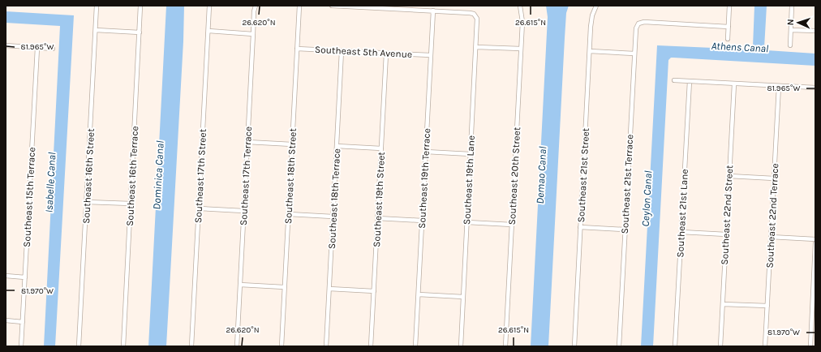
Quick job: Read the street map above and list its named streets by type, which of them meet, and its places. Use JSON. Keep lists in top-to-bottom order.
{
  "streets": {
    "street": [
      "Southeast 5th Avenue",
      "Southeast 21st Street",
      "Southeast 16th Street",
      "Southeast 16th Terrace",
      "Southeast 17th Street",
      "Southeast 17th Terrace",
      "Southeast 18th Street",
      "Southeast 20th Street",
      "Southeast 19th Terrace",
      "Southeast 19th Lane",
      "Southeast 21st Terrace",
      "Southeast 15th Terrace",
      "Southeast 18th Terrace",
      "Southeast 19th Street",
      "Southeast 21st Lane",
      "Southeast 22nd Street",
      "Southeast 22nd Terrace"
    ]
  },
  "crossings": [
    ["Southeast 5th Avenue", "Southeast 18th Street"],
    ["Southeast 5th Avenue", "Southeast 19th Terrace"],
    ["Southeast 5th Avenue", "Southeast 18th Terrace"],
    ["Southeast 5th Avenue", "Southeast 19th Street"],
    ["Southeast 19th Terrace", "Southeast 19th Lane"]
  ],
  "water": [
    "Athens Canal",
    "Dominica Canal",
    "Demao Canal",
    "Isabelle Canal",
    "Ceylon Canal"
  ],
  "north": "left",
  "coordinates": [
    "26.620°N",
    "26.615°N",
    "81.965°W",
    "81.970°W"
  ]
}
